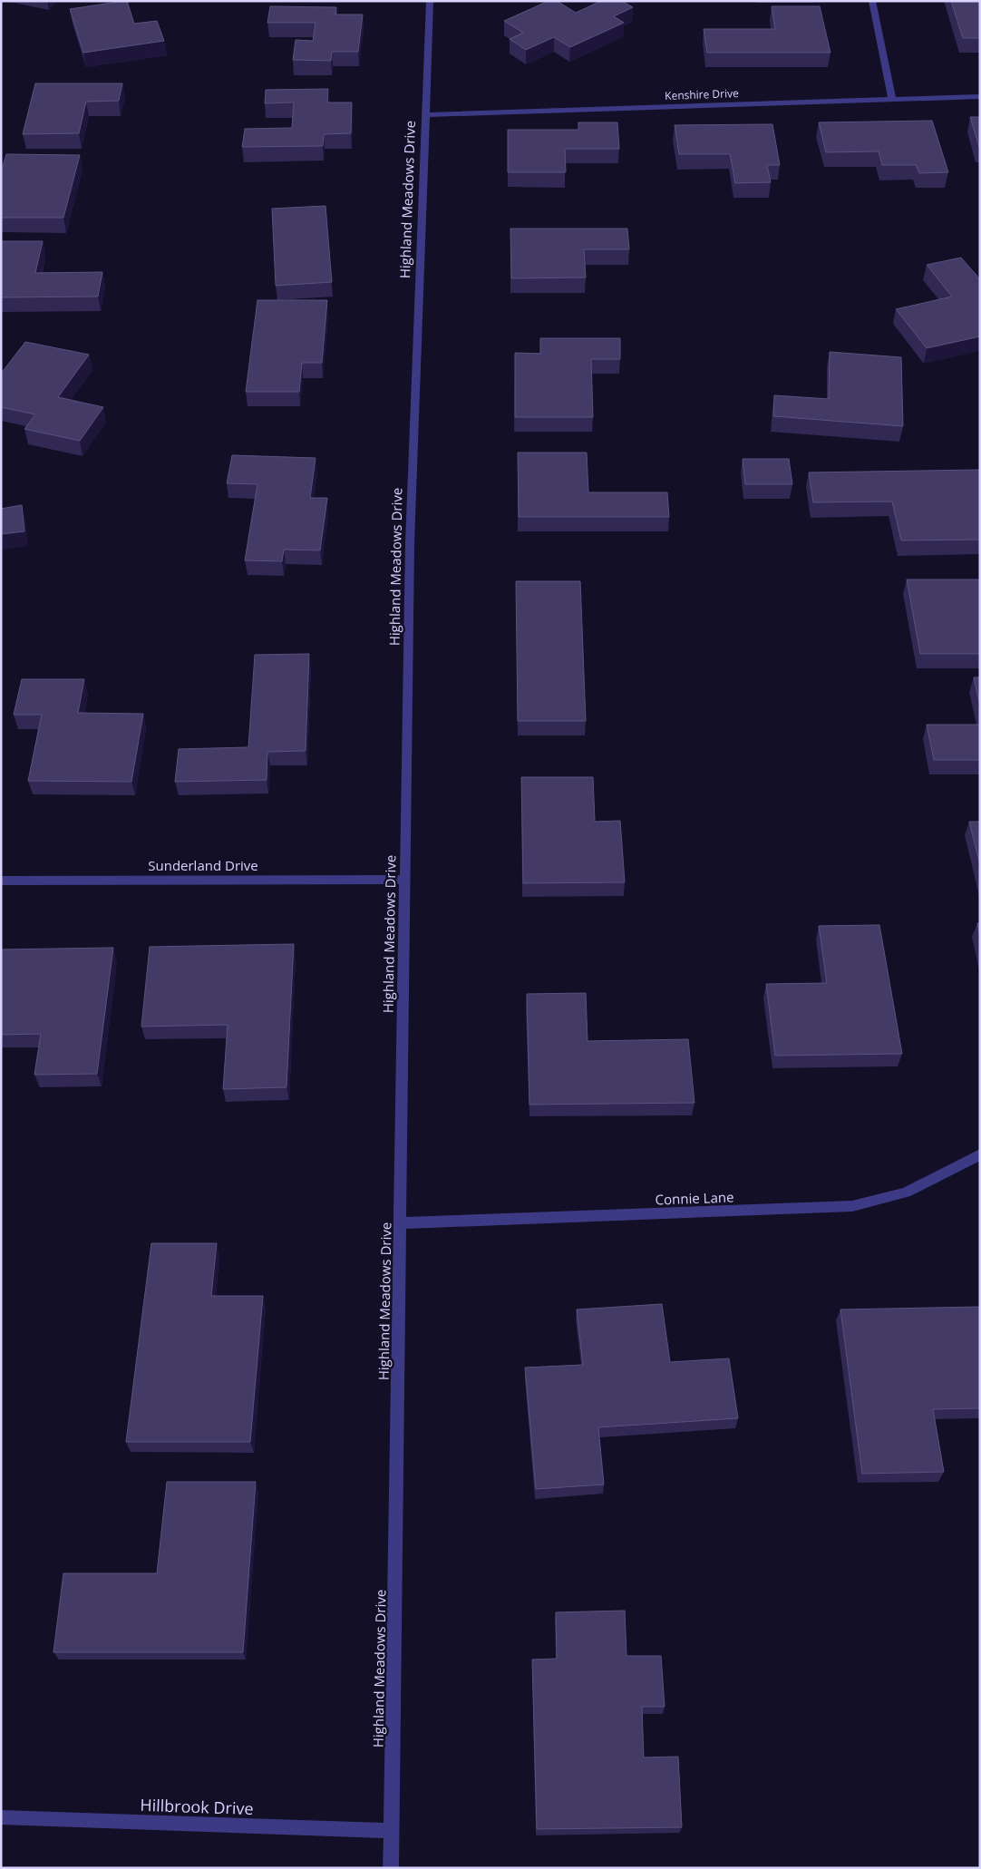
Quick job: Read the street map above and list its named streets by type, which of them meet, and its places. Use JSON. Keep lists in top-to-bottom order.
{
  "streets": {
    "street": [
      "Kenshire Drive",
      "Highland Meadows Drive",
      "Sunderland Drive",
      "Connie Lane",
      "Hillbrook Drive"
    ]
  },
  "crossings": [
    ["Kenshire Drive", "Highland Meadows Drive"],
    ["Highland Meadows Drive", "Sunderland Drive"],
    ["Highland Meadows Drive", "Connie Lane"],
    ["Highland Meadows Drive", "Hillbrook Drive"]
  ]
}
